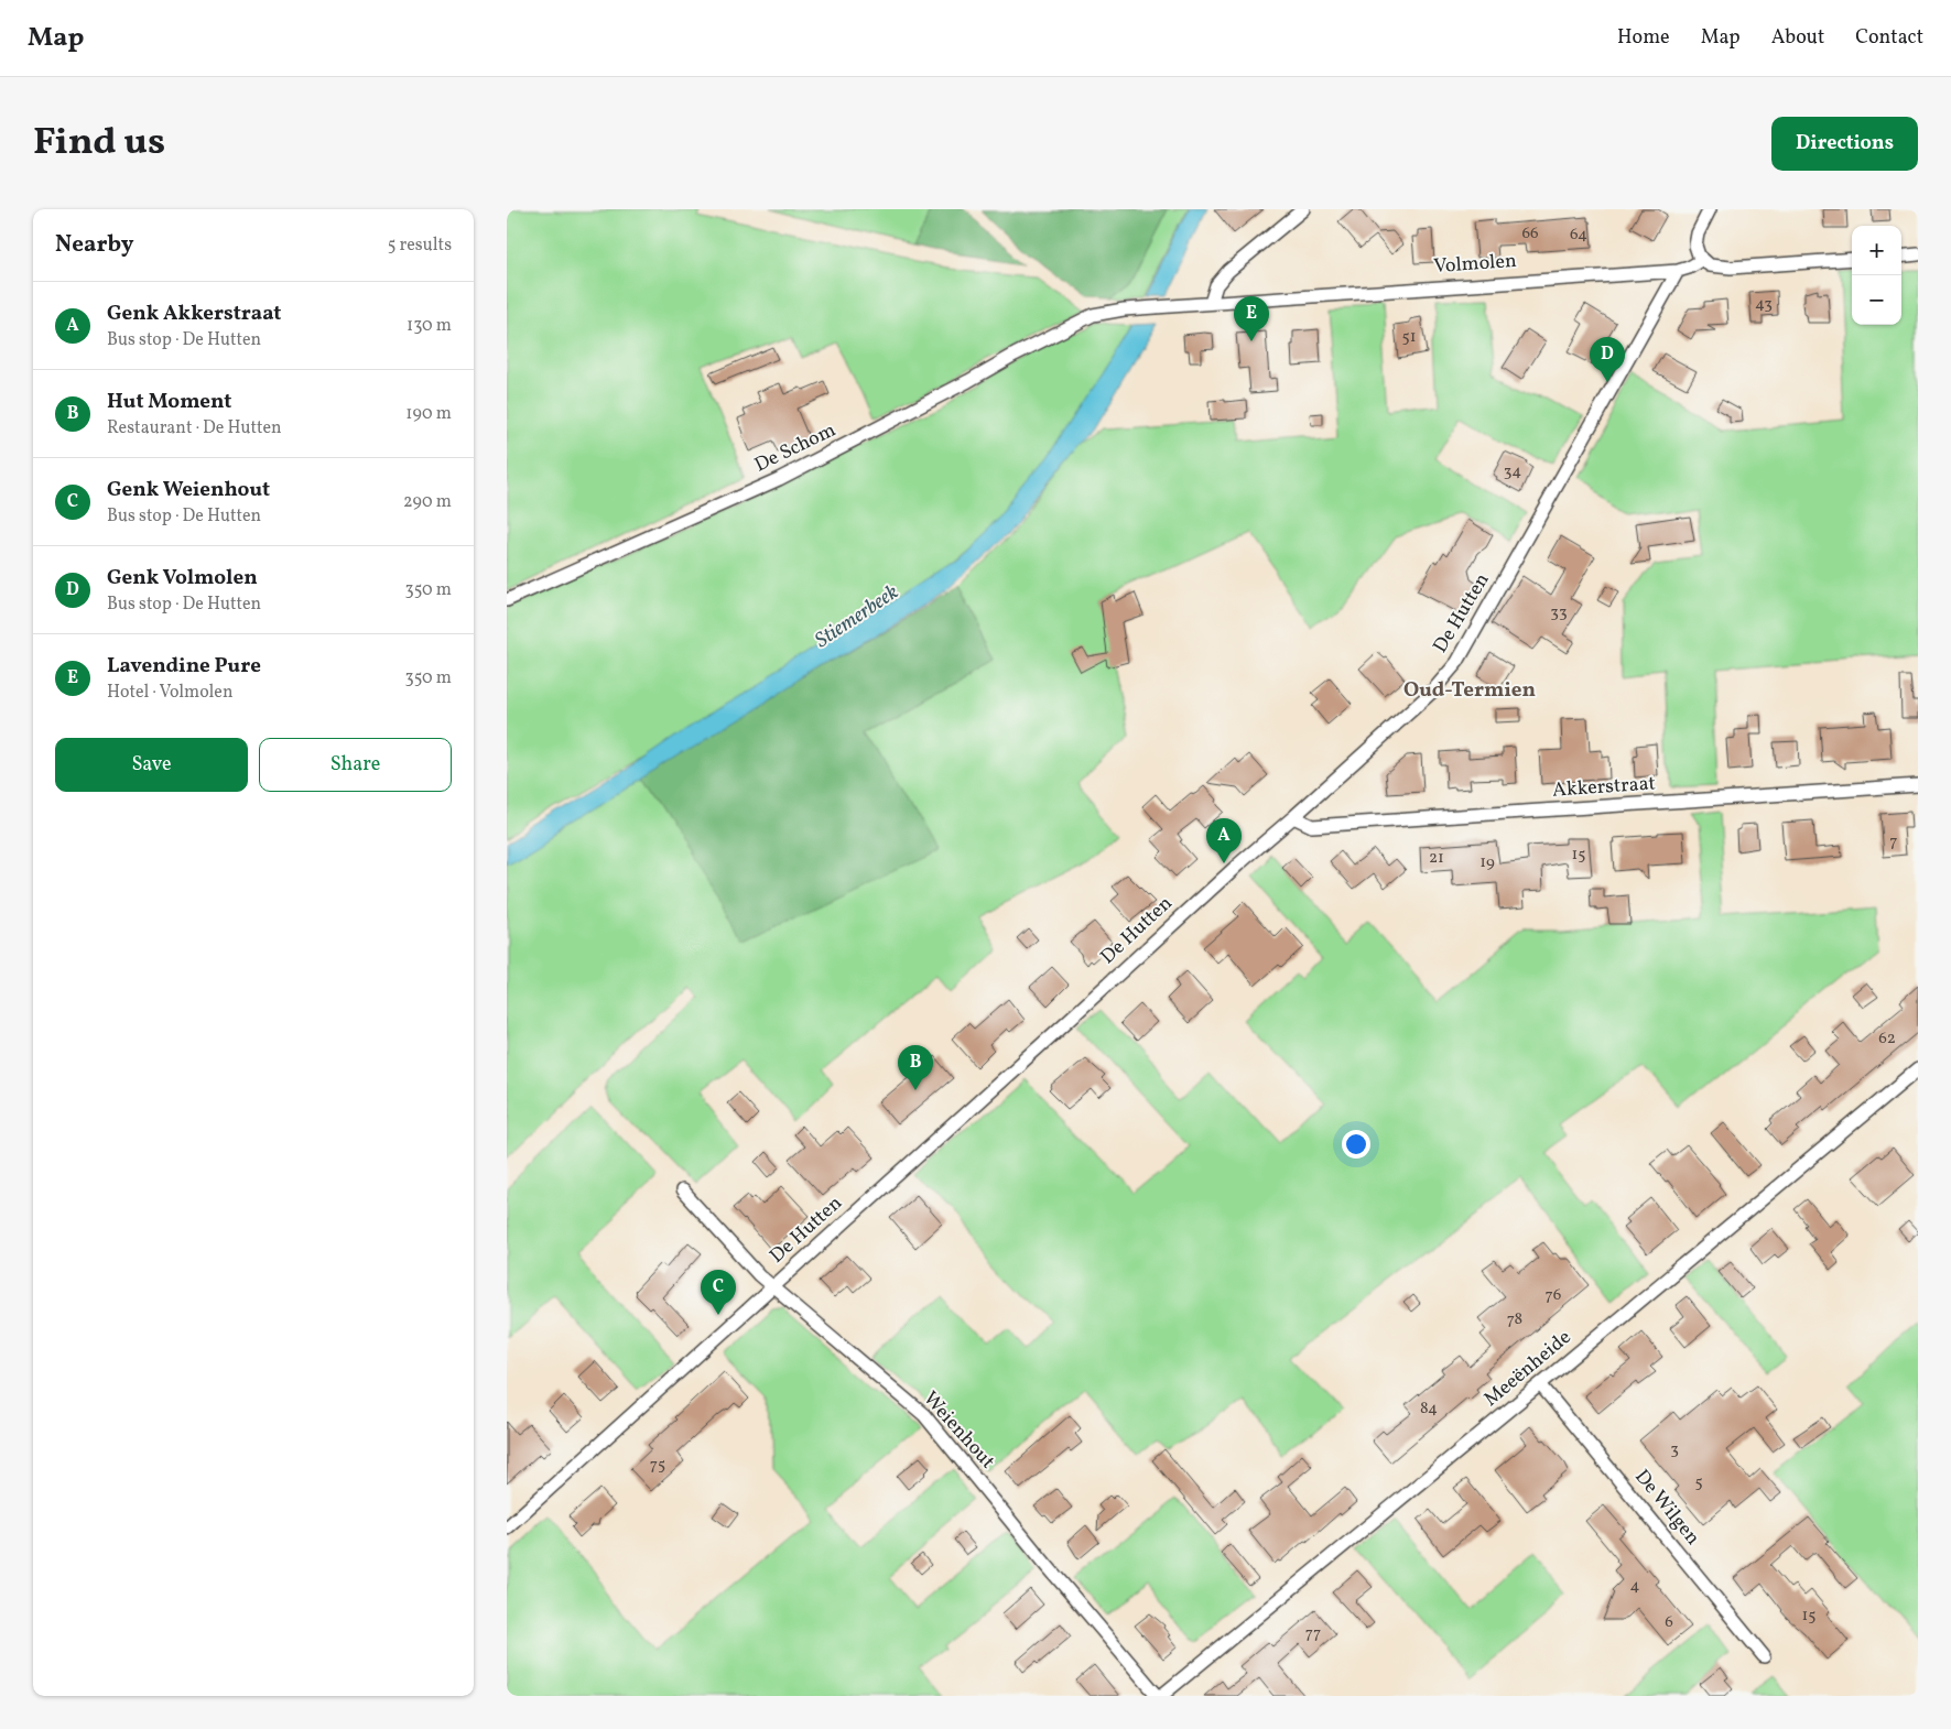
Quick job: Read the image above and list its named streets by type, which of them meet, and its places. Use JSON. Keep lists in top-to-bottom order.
{
  "streets": {
    "street": [
      "Volmolen",
      "De Schom",
      "De Hutten",
      "Akkerstraat",
      "Meeënheide",
      "Weienhout",
      "De Wilgen"
    ]
  },
  "crossings": [
    ["Volmolen", "De Schom"],
    ["Volmolen", "De Hutten"],
    ["De Hutten", "Akkerstraat"],
    ["De Hutten", "Weienhout"],
    ["Meeënheide", "Weienhout"],
    ["Meeënheide", "De Wilgen"]
  ],
  "districts": ["Oud-Termien"],
  "water": ["Stiemerbeek"],
  "house_numbers": [
    "66",
    "64",
    "43",
    "51",
    "34",
    "33",
    "7",
    "15",
    "21",
    "19",
    "62",
    "76",
    "78",
    "84",
    "3",
    "75",
    "5",
    "4",
    "15",
    "6",
    "77"
  ],
  "page": {
    "header": "Map",
    "nav": [
      "Home",
      "Map",
      "About",
      "Contact"
    ],
    "title": "Find us",
    "buttons": [
      "Directions",
      ["Save", "Share"]
    ],
    "heading": ["Nearby", "5 results"],
    "map_buttons": ["+", "−"],
    "list": [
      {
        "mark": "A",
        "name": "Genk Akkerstraat",
        "note": "Bus stop · De Hutten",
        "value": "130 m"
      },
      {
        "mark": "B",
        "name": "Hut Moment",
        "note": "Restaurant · De Hutten",
        "value": "190 m"
      },
      {
        "mark": "C",
        "name": "Genk Weienhout",
        "note": "Bus stop · De Hutten",
        "value": "290 m"
      },
      {
        "mark": "D",
        "name": "Genk Volmolen",
        "note": "Bus stop · De Hutten",
        "value": "350 m"
      },
      {
        "mark": "E",
        "name": "Lavendine Pure",
        "note": "Hotel · Volmolen",
        "value": "350 m"
      }
    ],
    "pins": [
      "E",
      "D",
      "A",
      "B",
      "C"
    ]
  }
}
